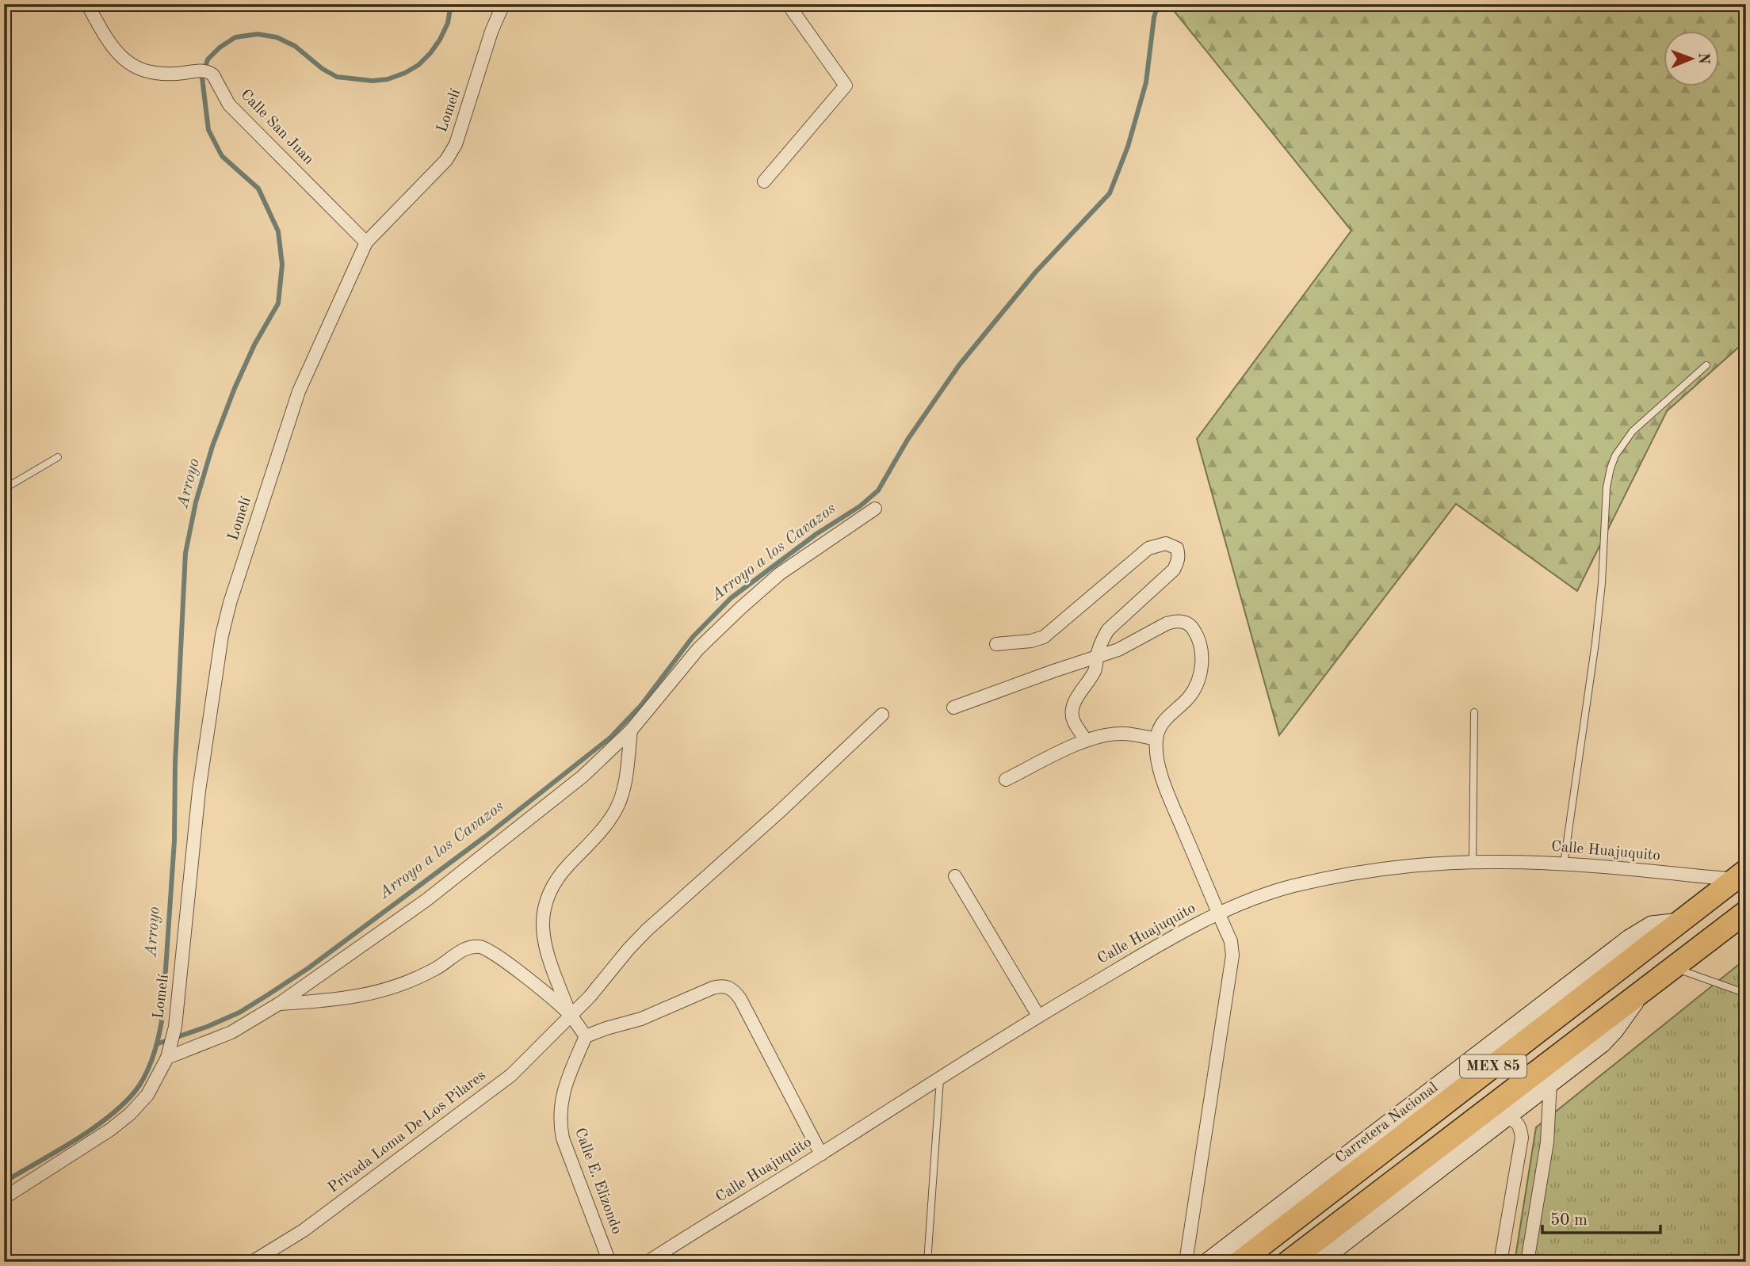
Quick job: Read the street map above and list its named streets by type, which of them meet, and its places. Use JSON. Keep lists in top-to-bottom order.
{
  "streets": {
    "highway": ["MEX 85", "Carretera Nacional"],
    "street": [
      "Lomelí",
      "Calle San Juan",
      "Calle Huajuquito",
      "Privada Loma De Los Pilares",
      "Calle E. Elizondo"
    ]
  },
  "crossings": [
    ["Lomelí", "Calle San Juan"],
    ["Calle Huajuquito", "Carretera Nacional"]
  ],
  "water": ["Arroyo", "Arroyo a los Cavazos"],
  "scale_bar": "50 m",
  "north": "right"
}
